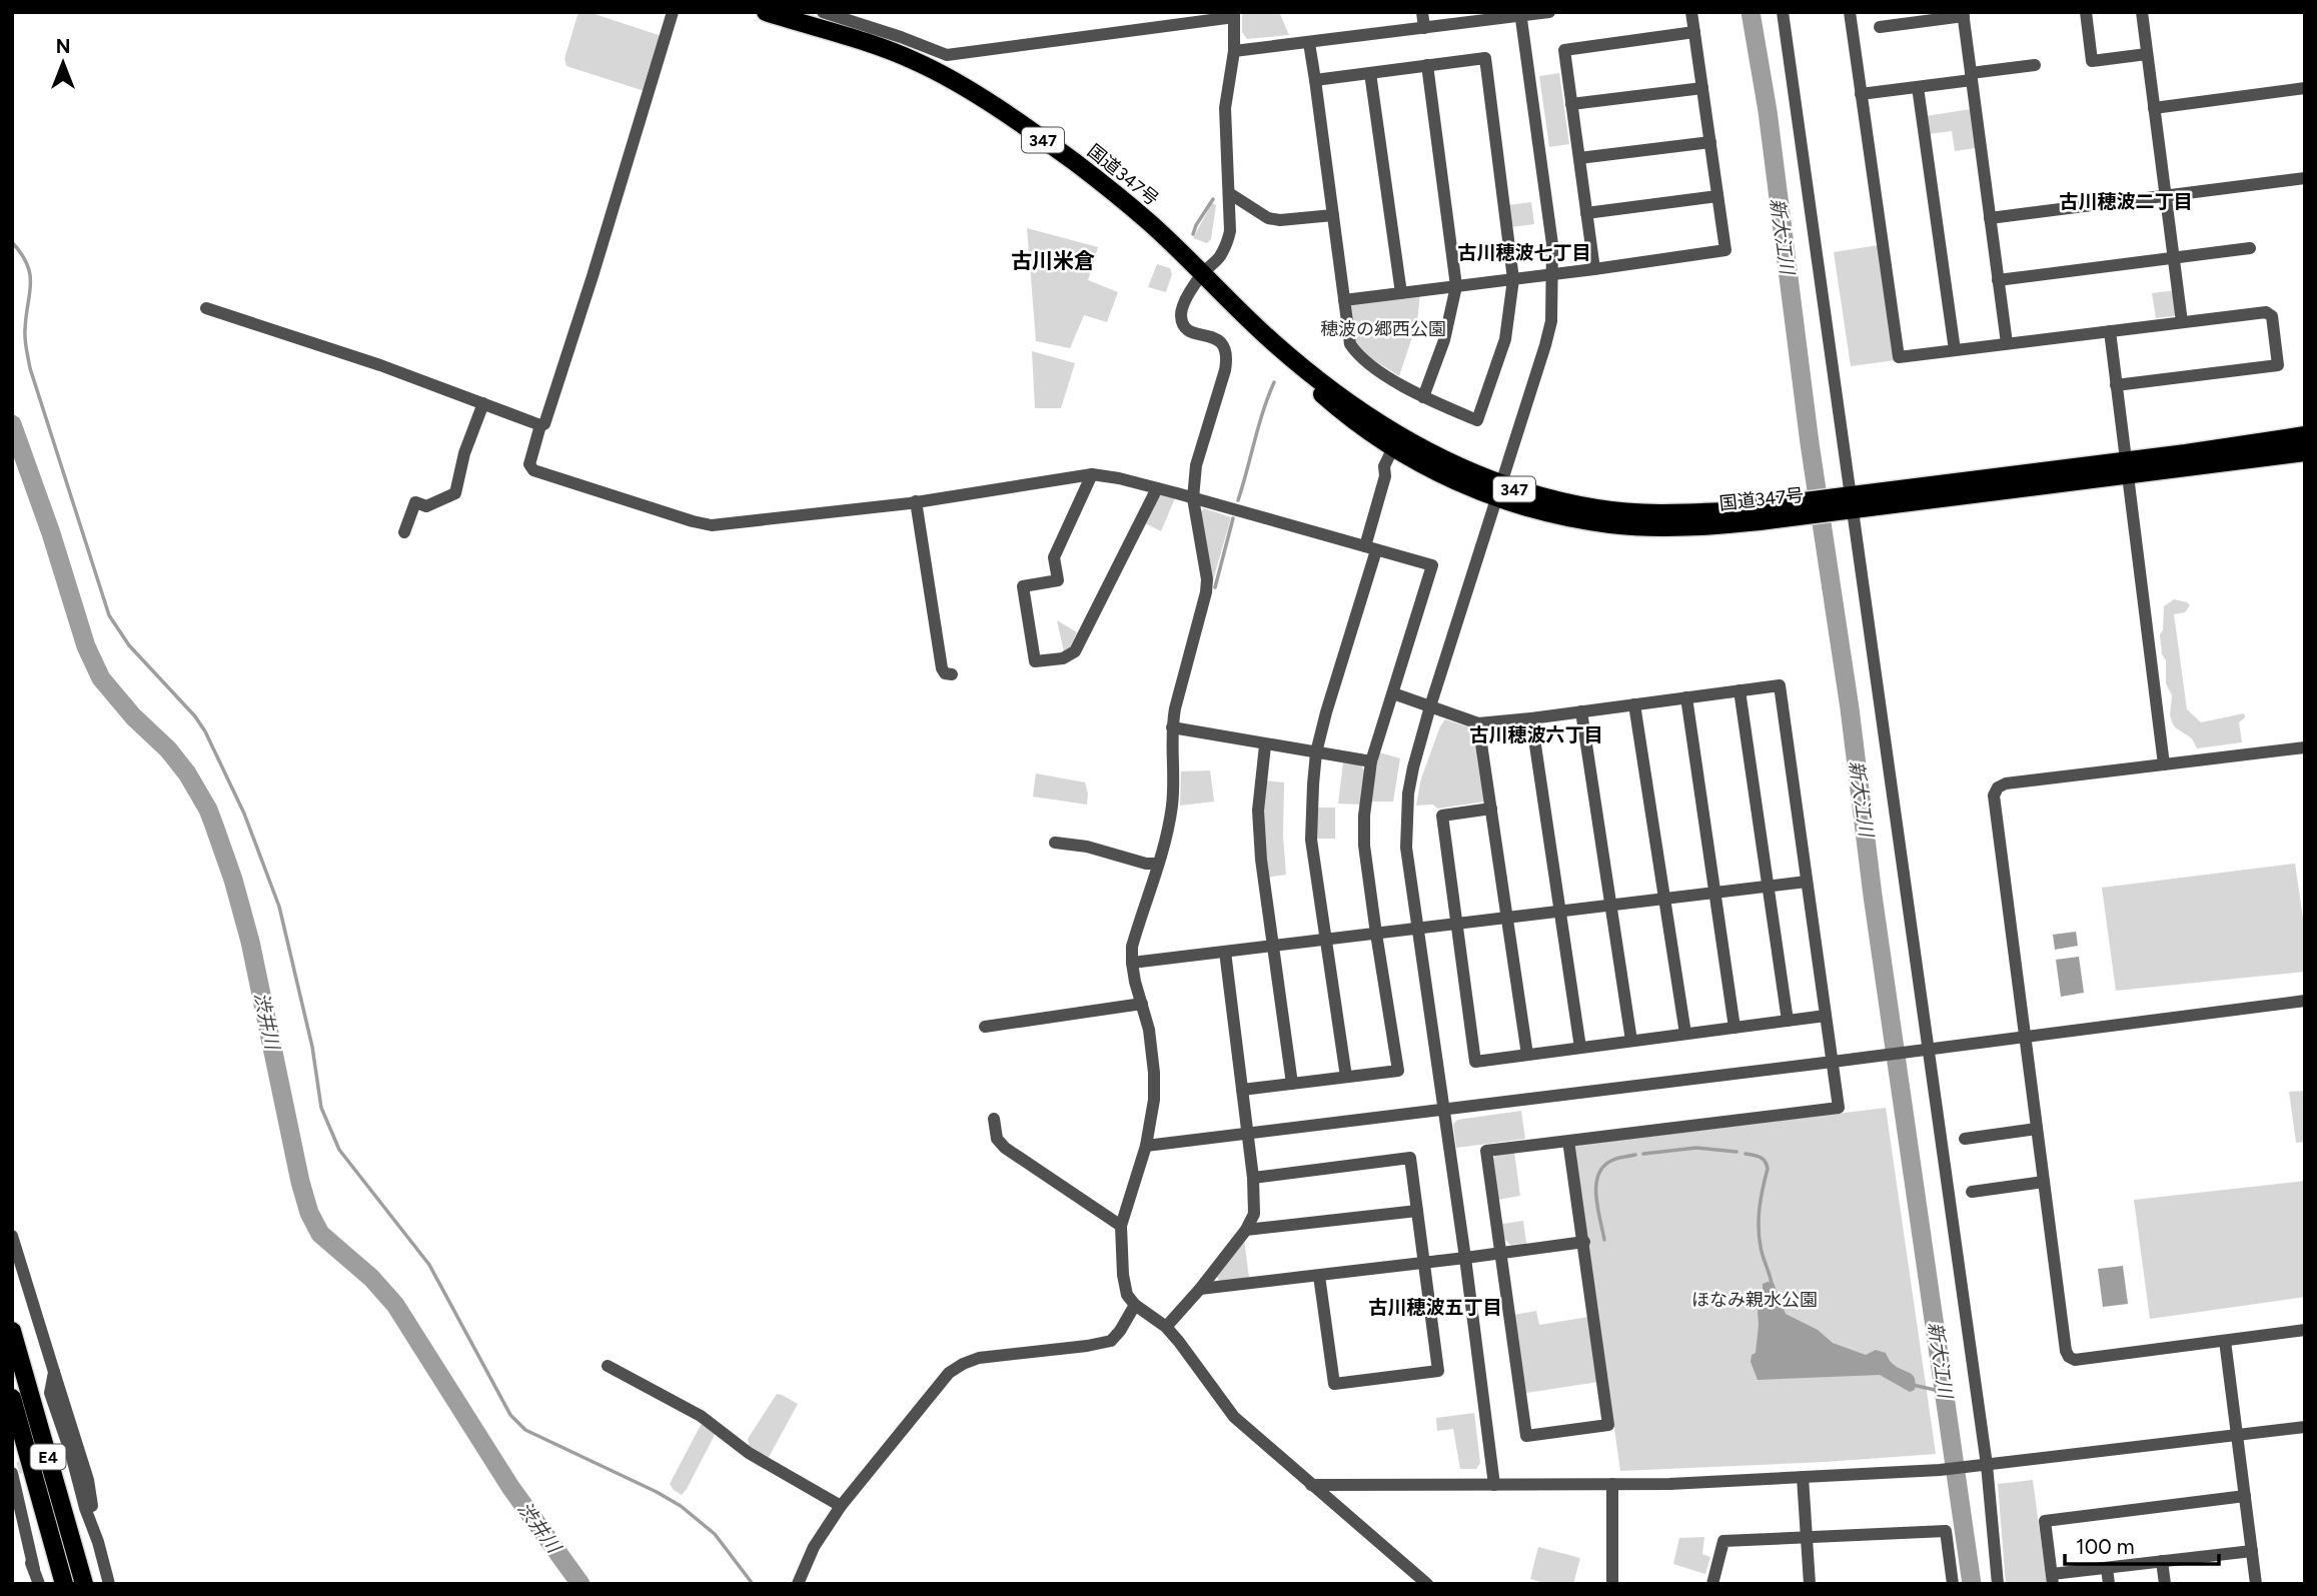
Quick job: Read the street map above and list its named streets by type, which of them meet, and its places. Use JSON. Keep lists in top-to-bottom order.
{
  "streets": {
    "highway": ["347", "国道347号", "E4"]
  },
  "districts": [
    "古川穂波二丁目",
    "古川穂波七丁目",
    "古川米倉",
    "古川穂波六丁目",
    "古川穂波五丁目"
  ],
  "water": ["新大江川", "渋井川"],
  "parks": ["穂波の郷西公園", "ほなみ親水公園"],
  "scale_bar": "100 m",
  "north": "top"
}
